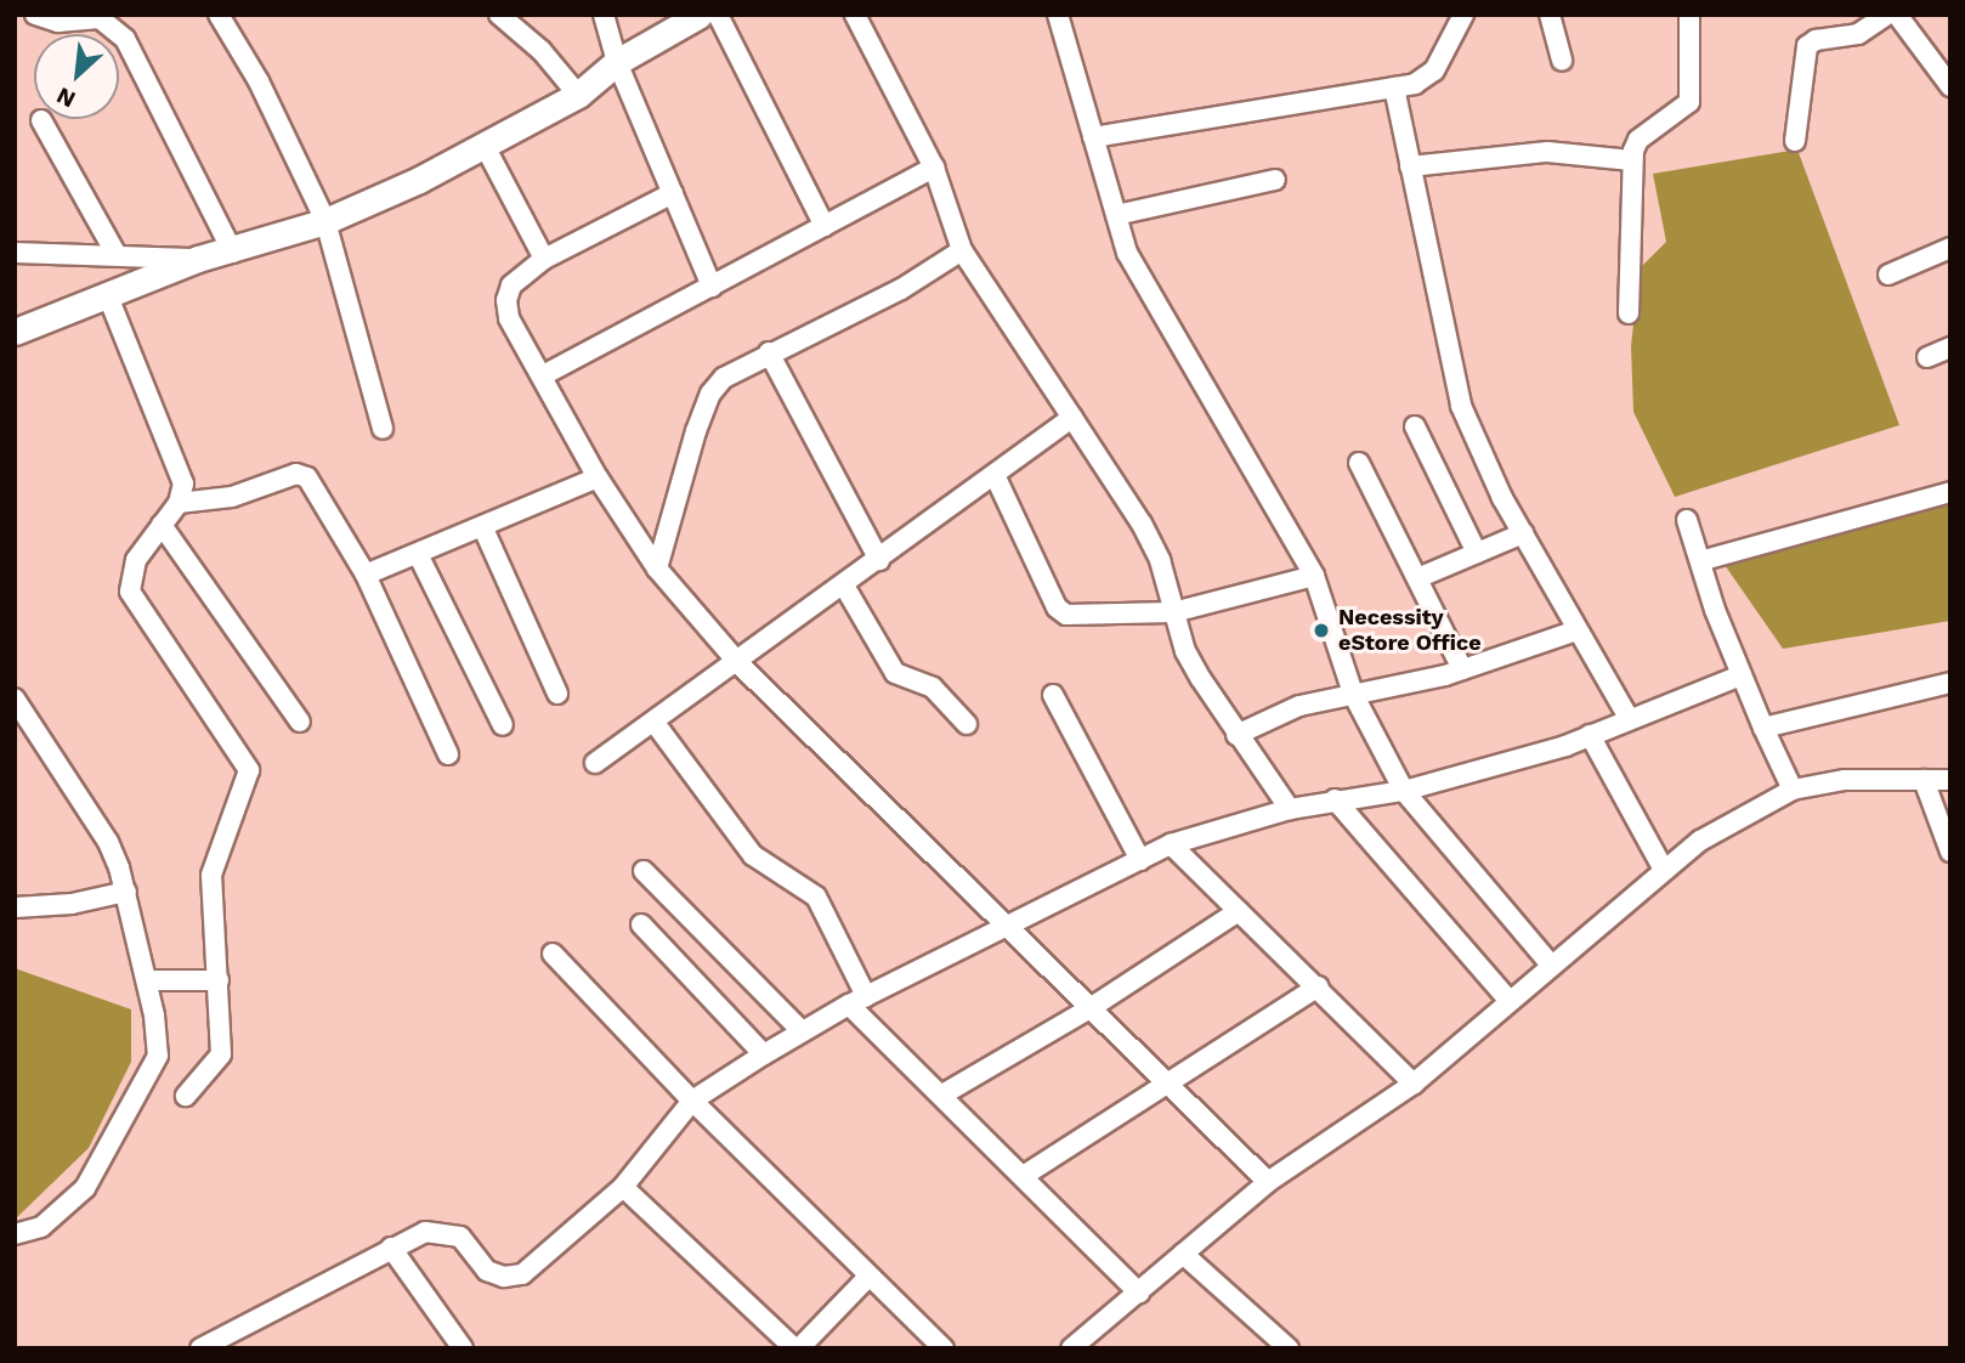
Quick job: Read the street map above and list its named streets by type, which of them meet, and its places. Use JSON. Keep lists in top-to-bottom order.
{
  "places": ["Necessity eStore Office"],
  "north": "bottom left"
}
